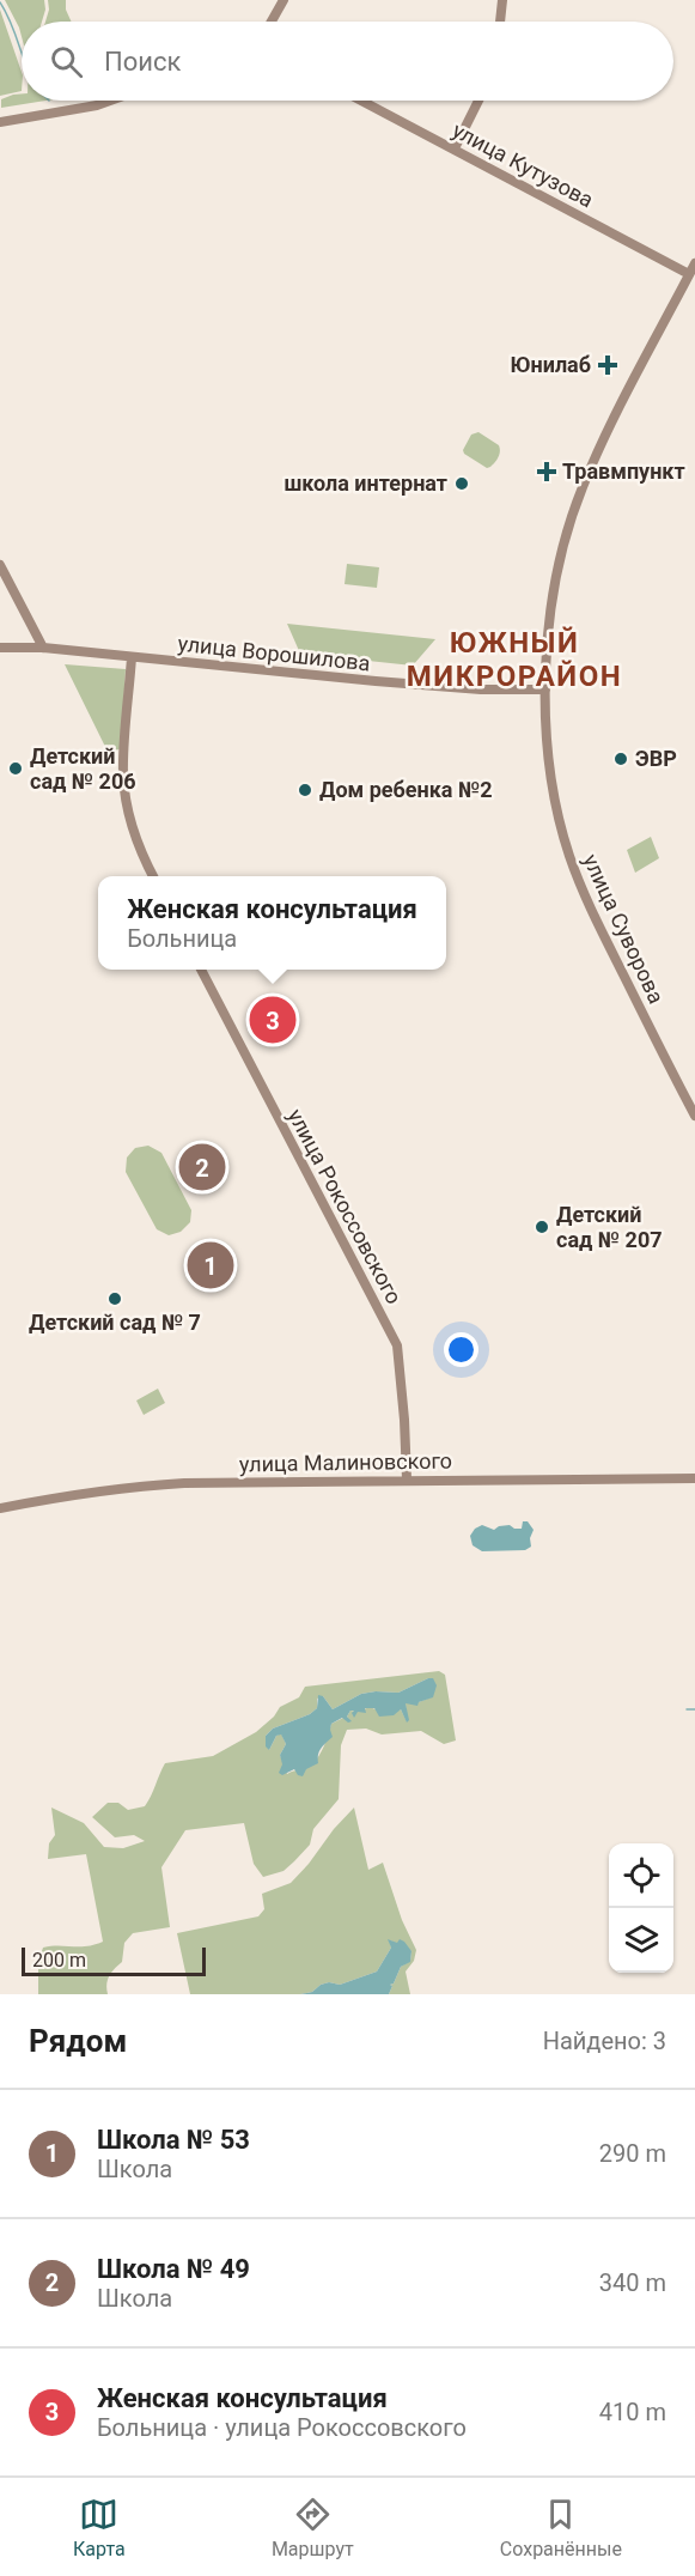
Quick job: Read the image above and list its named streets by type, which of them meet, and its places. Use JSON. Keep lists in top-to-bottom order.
{
  "streets": {
    "street": [
      "улица Кутузова",
      "улица Ворошилова",
      "улица Суворова",
      "улица Рокоссовского",
      "улица Малиновского"
    ]
  },
  "crossings": [
    ["улица Кутузова", "улица Суворова"],
    ["улица Ворошилова", "улица Суворова"],
    ["улица Рокоссовского", "улица Малиновского"]
  ],
  "districts": ["ЮЖНЫЙ МИКРОРАЙОН"],
  "places": {
    "health": ["Юнилаб", "Травмпункт"],
    "other": [
      "школа интернат",
      "ЭВР",
      "Детский сад № 206",
      "Дом ребенка №2",
      "Детский сад № 207",
      "Детский сад № 7"
    ]
  },
  "scale_bar": "200 m",
  "page": {
    "search": "Поиск",
    "popup": ["Женская консультация", "Больница"],
    "pins": ["3", "2", "1"],
    "scale": "200 m",
    "heading": ["Рядом", "Найдено: 3"],
    "list": [
      {
        "mark": "1",
        "name": "Школа № 53",
        "note": "Школа",
        "value": "290 m"
      },
      {
        "mark": "2",
        "name": "Школа № 49",
        "note": "Школа",
        "value": "340 m"
      },
      {
        "mark": "3",
        "name": "Женская консультация",
        "note": "Больница · улица Рокоссовского",
        "value": "410 m"
      }
    ],
    "nav": ["Карта", "Маршрут", "Сохранённые"]
  }
}
